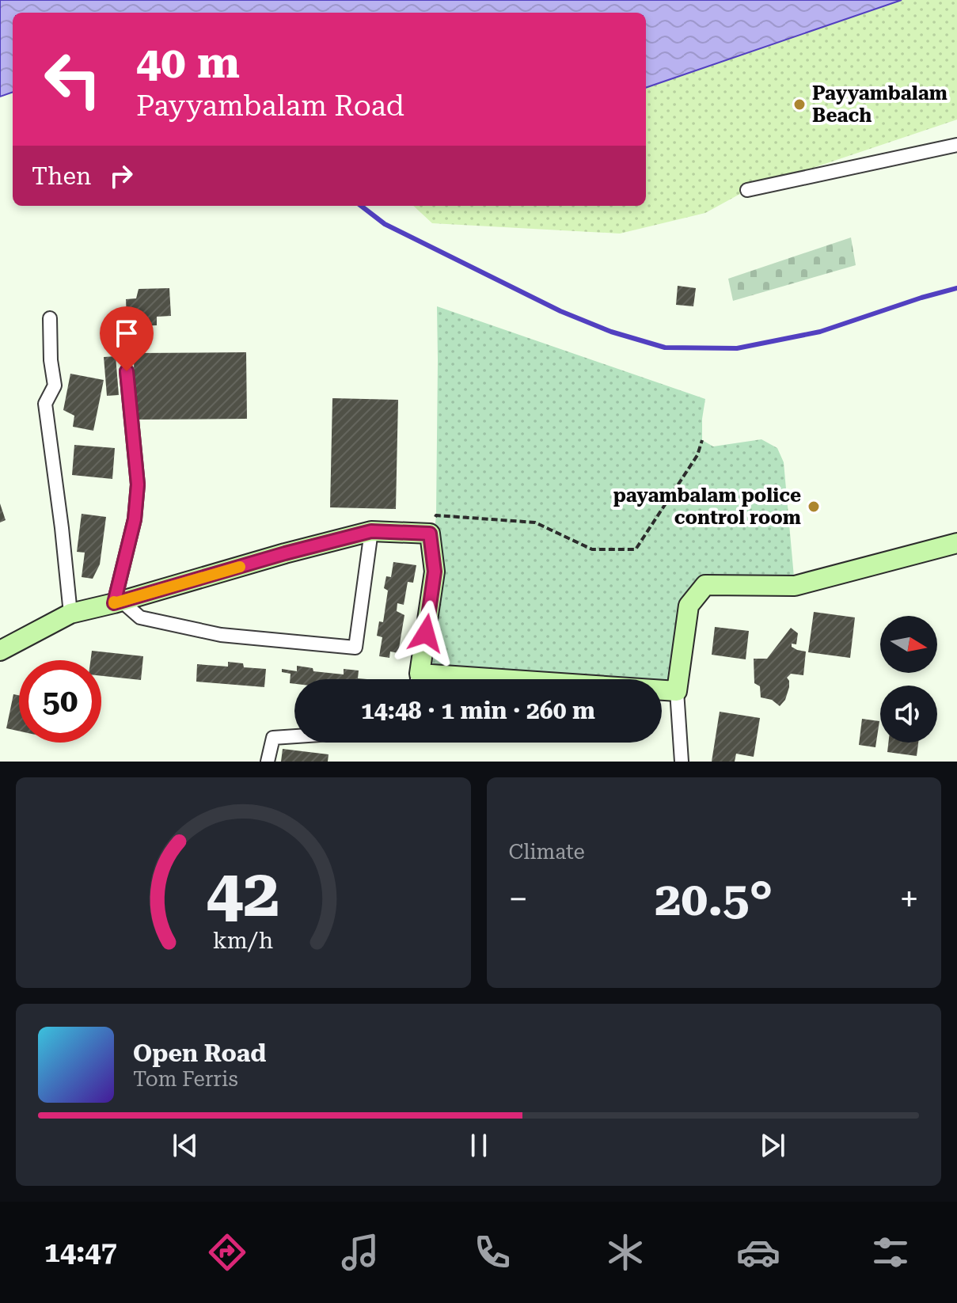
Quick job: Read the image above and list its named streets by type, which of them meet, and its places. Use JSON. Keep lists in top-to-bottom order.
{
  "places": ["Payyambalam Beach", "payambalam police control room"],
  "north": "right",
  "page": {
    "turn": ["40 m", "Payyambalam Road"],
    "then": "Then",
    "limit": "50",
    "trip": "14:48 · 1 min · 260 m",
    "tile": "Climate",
    "heat": ["−", "20.5°", "+"],
    "song": ["Open Road", "Tom Ferris"],
    "tabs": "14:47",
    "gauge": ["42", "km/h"]
  }
}
